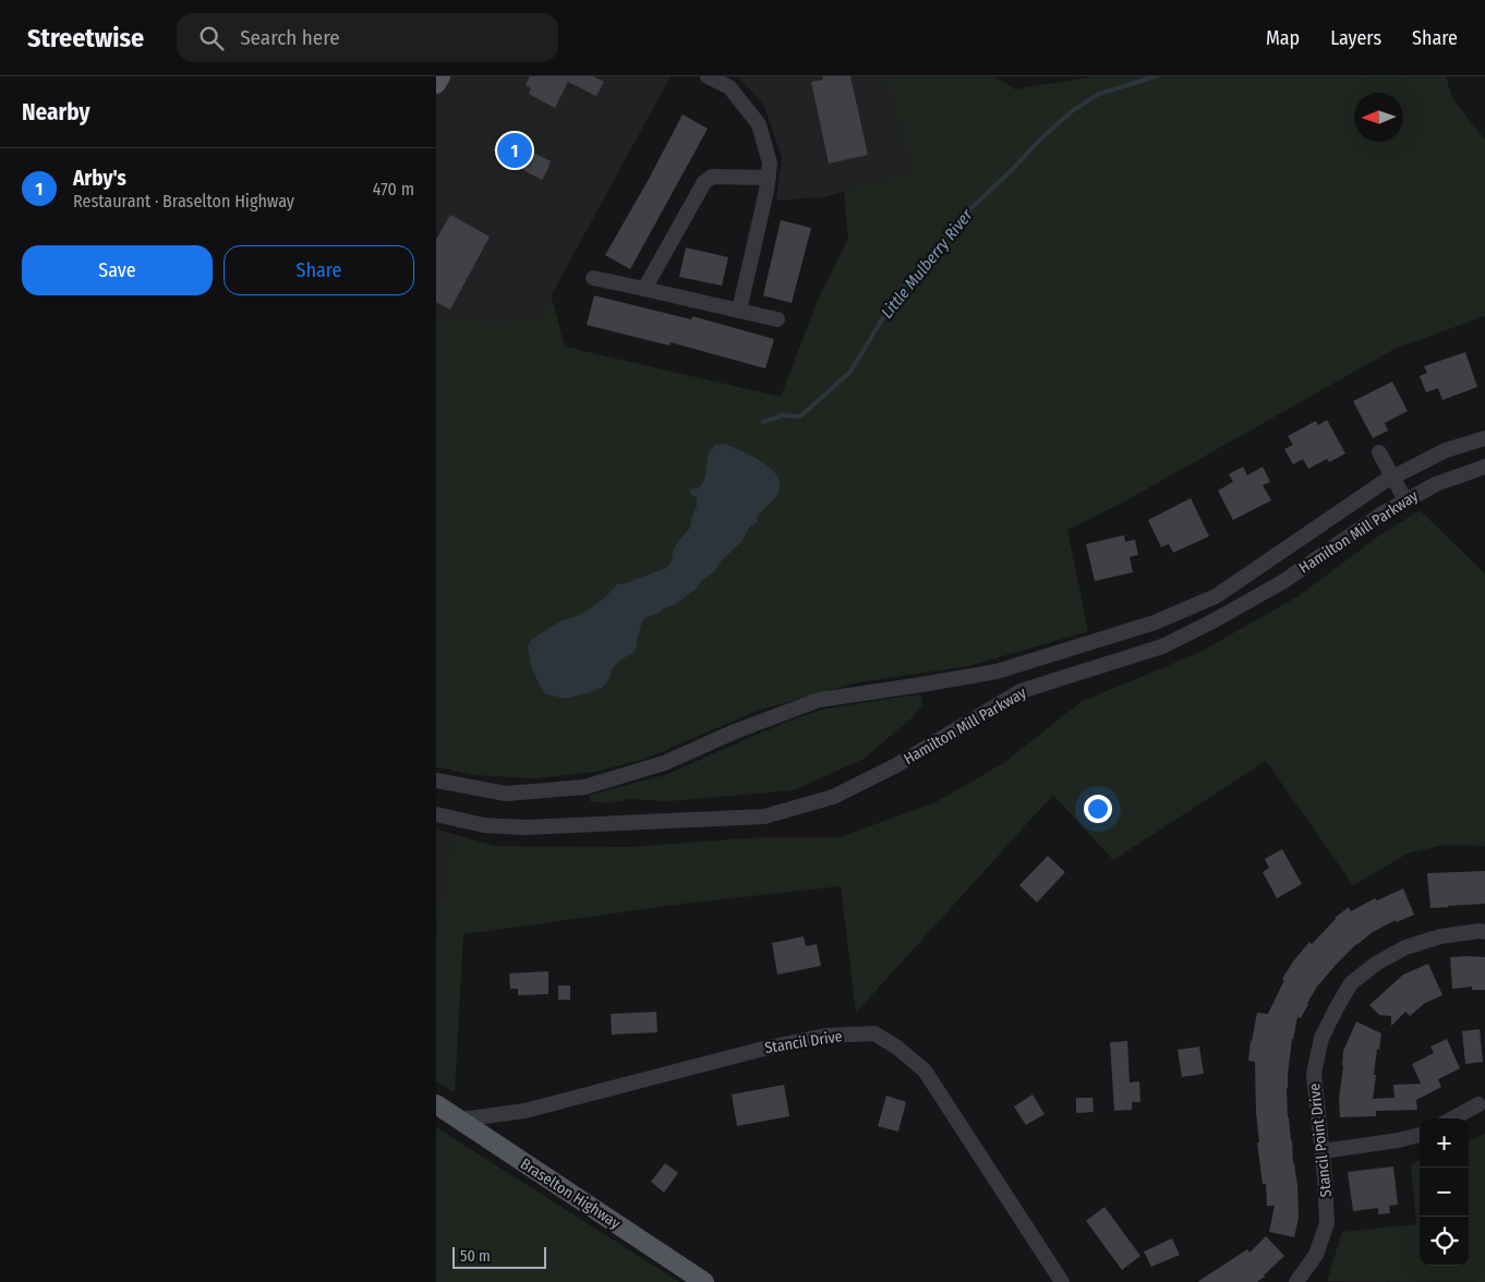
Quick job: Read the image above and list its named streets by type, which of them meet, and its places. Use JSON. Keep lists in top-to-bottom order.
{
  "streets": {
    "main road": ["Braselton Highway"],
    "street": ["Hamilton Mill Parkway", "Stancil Drive", "Stancil Point Drive"]
  },
  "crossings": [
    ["Stancil Drive", "Braselton Highway"]
  ],
  "water": ["Little Mulberry River"],
  "scale_bar": "50 m",
  "north": "left",
  "page": {
    "header": "Streetwise",
    "search": "Search here",
    "nav": ["Map", "Layers", "Share"],
    "heading": "Nearby",
    "pins": "1",
    "list": [
      {
        "mark": "1",
        "name": "Arby's",
        "note": "Restaurant · Braselton Highway",
        "value": "470 m"
      }
    ],
    "buttons": ["Save", "Share"],
    "map_buttons": ["+", "−"],
    "scale": "50 m"
  }
}
